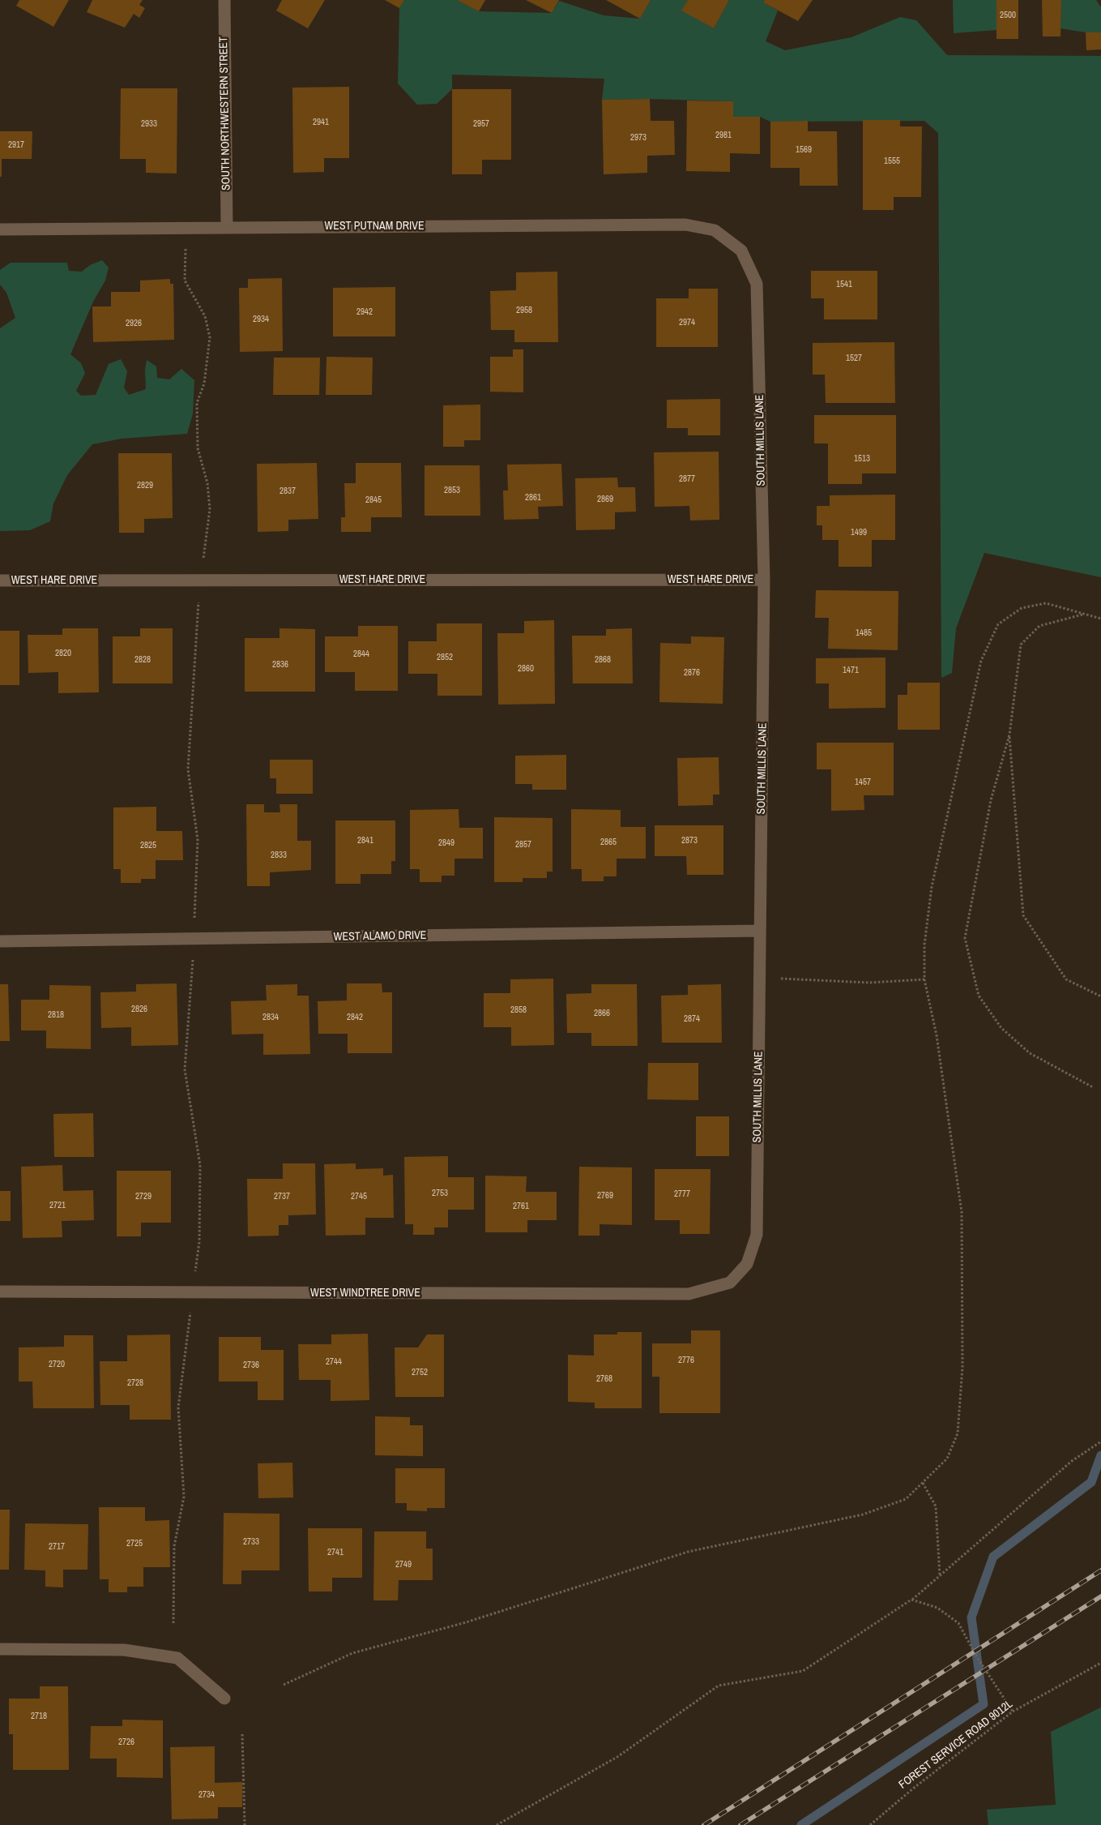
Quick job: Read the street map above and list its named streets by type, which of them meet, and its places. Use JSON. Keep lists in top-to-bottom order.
{
  "streets": {
    "street": [
      "SOUTH NORTHWESTERN STREET",
      "WEST PUTNAM DRIVE",
      "SOUTH MILLIS LANE",
      "WEST HARE DRIVE",
      "WEST ALAMO DRIVE",
      "WEST WINDTREE DRIVE"
    ],
    "path": ["FOREST SERVICE ROAD 9012L"]
  },
  "crossings": [
    ["SOUTH NORTHWESTERN STREET", "WEST PUTNAM DRIVE"],
    ["WEST PUTNAM DRIVE", "SOUTH MILLIS LANE"],
    ["SOUTH MILLIS LANE", "WEST HARE DRIVE"],
    ["SOUTH MILLIS LANE", "WEST ALAMO DRIVE"],
    ["SOUTH MILLIS LANE", "WEST WINDTREE DRIVE"]
  ],
  "house_numbers": [
    "2500",
    "2941",
    "2933",
    "2957",
    "2981",
    "2973",
    "2917",
    "1569",
    "1555",
    "1541",
    "2958",
    "2942",
    "2934",
    "2974",
    "2926",
    "1527",
    "1513",
    "2877",
    "2829",
    "2853",
    "2837",
    "2861",
    "2869",
    "2845",
    "1499",
    "1485",
    "2820",
    "2844",
    "2852",
    "2828",
    "2868",
    "2836",
    "2860",
    "1471",
    "2876",
    "1457",
    "2841",
    "2873",
    "2865",
    "2849",
    "2857",
    "2825",
    "2833",
    "2826",
    "2858",
    "2866",
    "2818",
    "2834",
    "2842",
    "2874",
    "2753",
    "2777",
    "2769",
    "2729",
    "2737",
    "2745",
    "2721",
    "2761",
    "2776",
    "2744",
    "2720",
    "2736",
    "2752",
    "2768",
    "2728",
    "2733",
    "2725",
    "2717",
    "2741",
    "2749",
    "2718",
    "2726",
    "2734"
  ]
}
